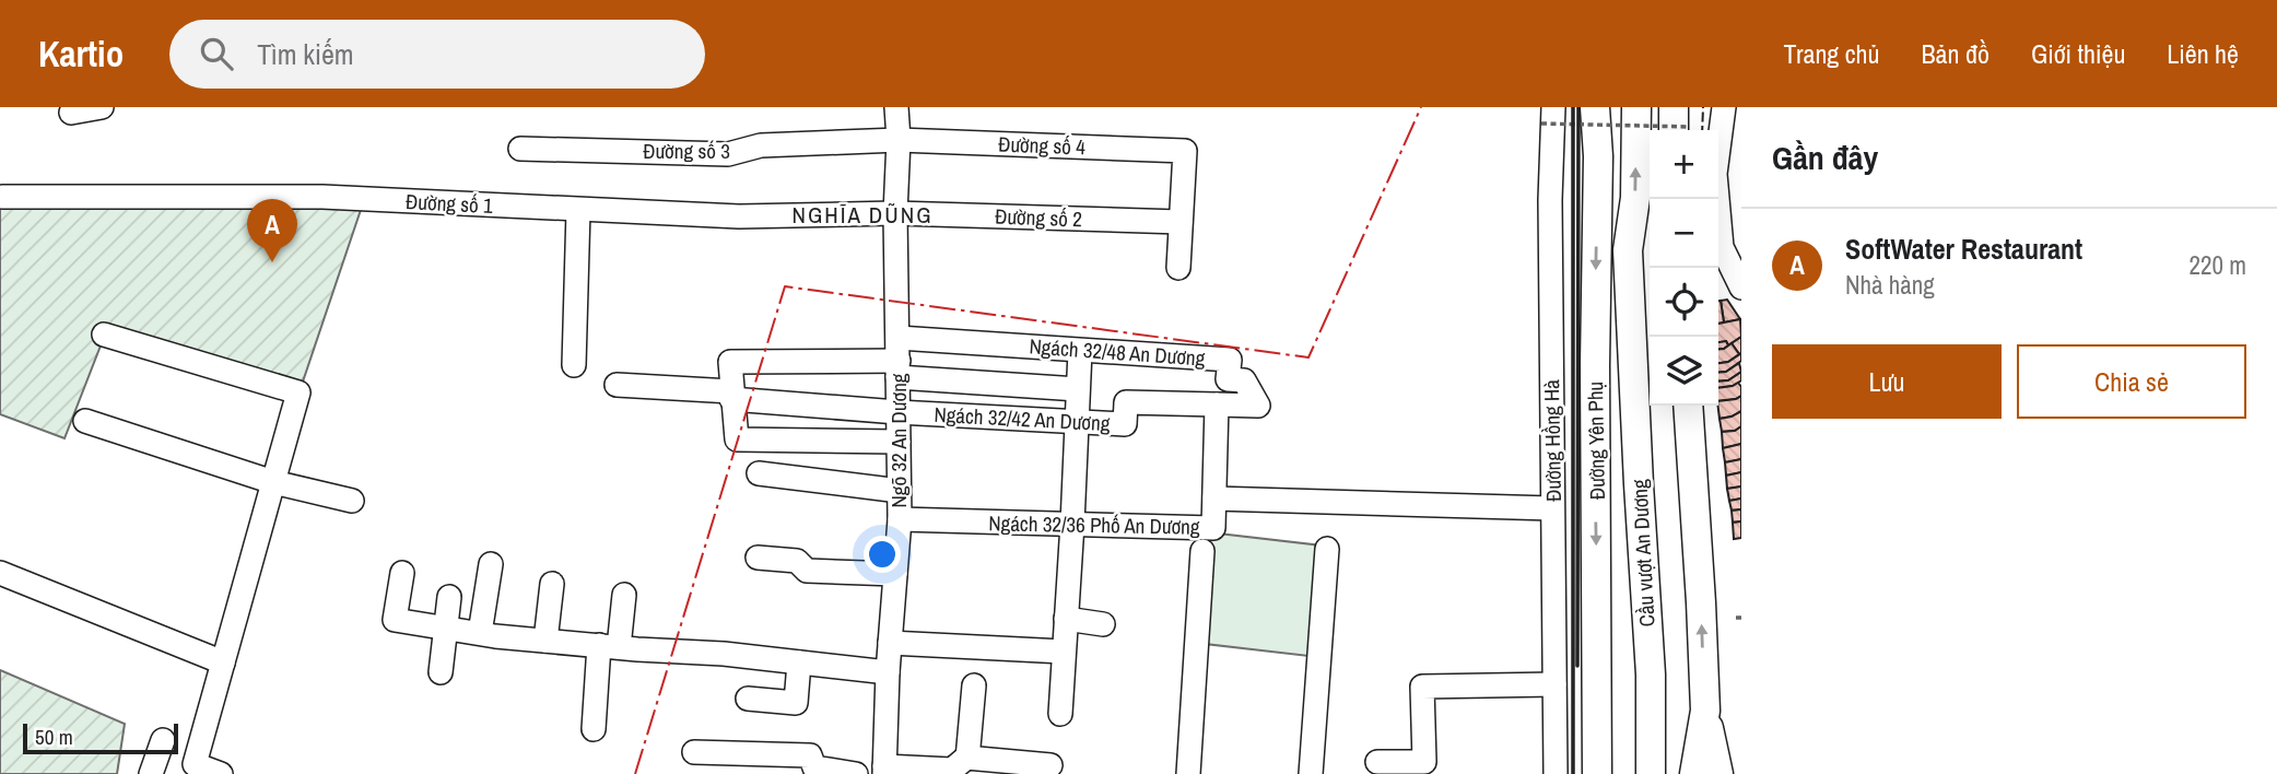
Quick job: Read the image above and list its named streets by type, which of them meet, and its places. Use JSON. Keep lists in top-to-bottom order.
{
  "streets": {
    "main road": ["Đường Yên Phụ", "Cầu vượt An Dương"],
    "street": [
      "Đường số 4",
      "Đường số 3",
      "Đường số 1",
      "Đường số 2",
      "Ngách 32/48 An Dương",
      "Ngách 32/42 An Dương",
      "Ngõ 32 An Dương",
      "Đường Hồng Hà",
      "Ngách 32/36 Phố An Dương"
    ]
  },
  "crossings": [
    ["Đường số 4", "Đường số 3"],
    ["Đường số 4", "Đường số 2"],
    ["Đường số 4", "Ngõ 32 An Dương"],
    ["Đường số 3", "Ngõ 32 An Dương"],
    ["Đường số 1", "Đường số 2"],
    ["Đường số 1", "Ngõ 32 An Dương"],
    ["Đường số 2", "Ngõ 32 An Dương"],
    ["Ngách 32/48 An Dương", "Ngách 32/42 An Dương"],
    ["Ngách 32/48 An Dương", "Ngõ 32 An Dương"],
    ["Ngách 32/48 An Dương", "Ngách 32/36 Phố An Dương"],
    ["Ngách 32/42 An Dương", "Ngõ 32 An Dương"],
    ["Ngách 32/42 An Dương", "Ngách 32/36 Phố An Dương"],
    ["Ngõ 32 An Dương", "Ngách 32/36 Phố An Dương"]
  ],
  "districts": ["NGHĨA DŨNG"],
  "scale_bar": "50 m",
  "page": {
    "header": "Kartio",
    "search": "Tìm kiếm",
    "nav": [
      "Trang chủ",
      "Bản đồ",
      "Giới thiệu",
      "Liên hệ"
    ],
    "heading": "Gần đây",
    "map_buttons": ["+", "−"],
    "pins": "A",
    "list": [
      {
        "mark": "A",
        "name": "SoftWater Restaurant",
        "note": "Nhà hàng",
        "value": "220 m"
      }
    ],
    "buttons": ["Lưu", "Chia sẻ"],
    "scale": "50 m"
  }
}
